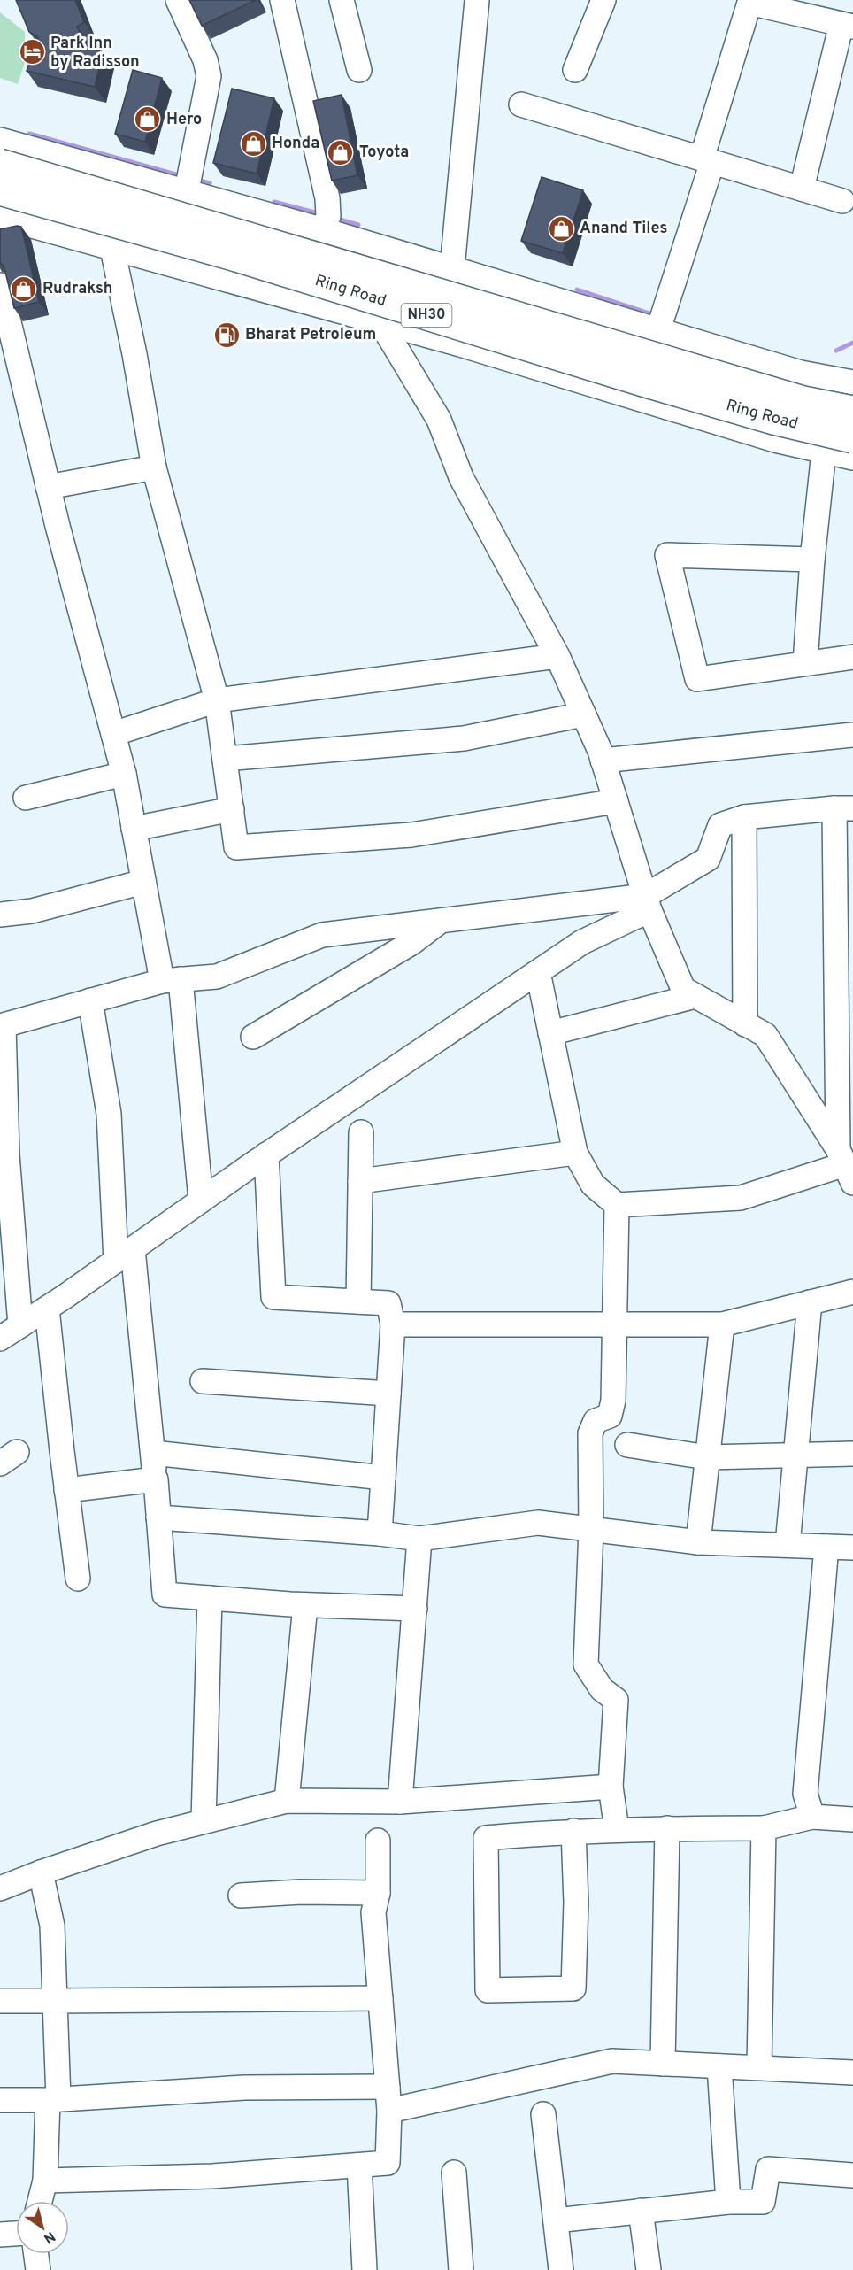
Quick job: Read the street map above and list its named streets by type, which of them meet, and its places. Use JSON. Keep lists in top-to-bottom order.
{
  "streets": {
    "highway": ["Ring Road", "NH30"]
  },
  "places": {
    "hotel": ["Park Inn by Radisson"],
    "shop": [
      "Hero",
      "Honda",
      "Toyota",
      "Anand Tiles",
      "Rudraksh"
    ],
    "fuel station": ["Bharat Petroleum"]
  },
  "north": "bottom right"
}
